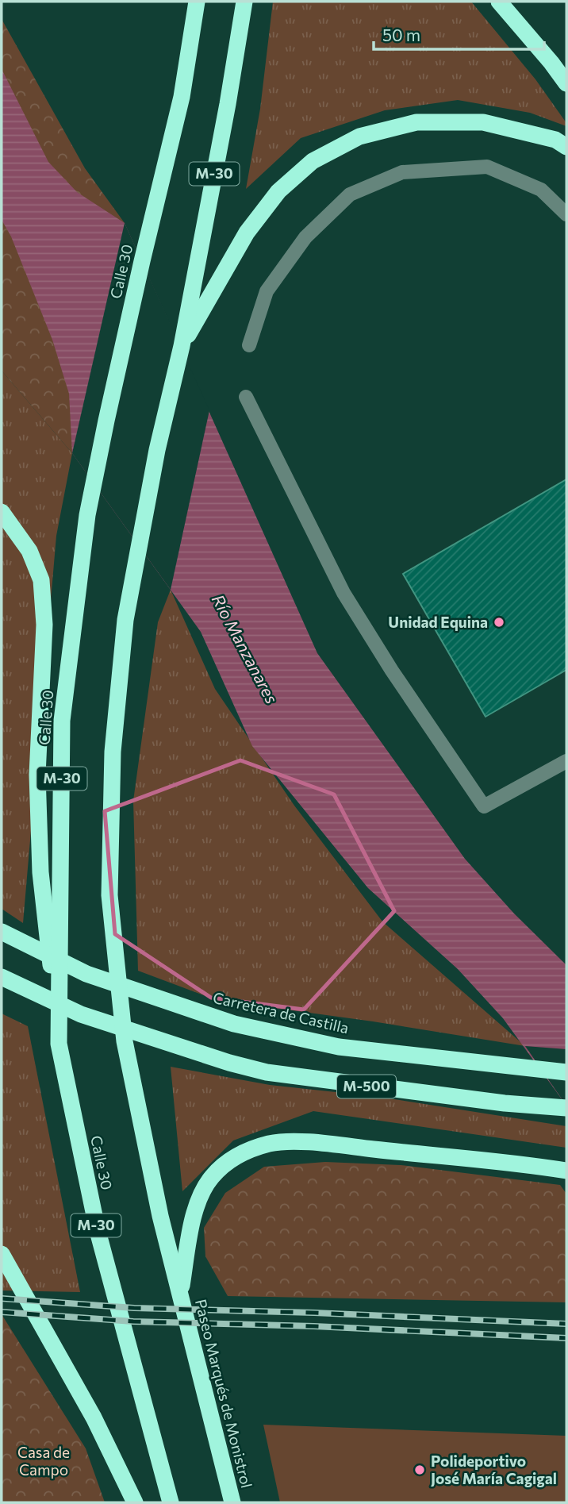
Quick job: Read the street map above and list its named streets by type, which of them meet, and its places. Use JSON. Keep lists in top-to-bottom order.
{
  "streets": {
    "highway": [
      "M-30",
      "Calle 30",
      "Carretera de Castilla",
      "M-500",
      "Paseo Marqués de Monistrol"
    ]
  },
  "crossings": [
    ["M-30", "Paseo Marqués de Monistrol"]
  ],
  "water": ["Río Manzanares"],
  "parks": ["Casa de Campo"],
  "places": ["Unidad Equina", "Polideportivo José María Cagigal"],
  "scale_bar": "50 m"
}
